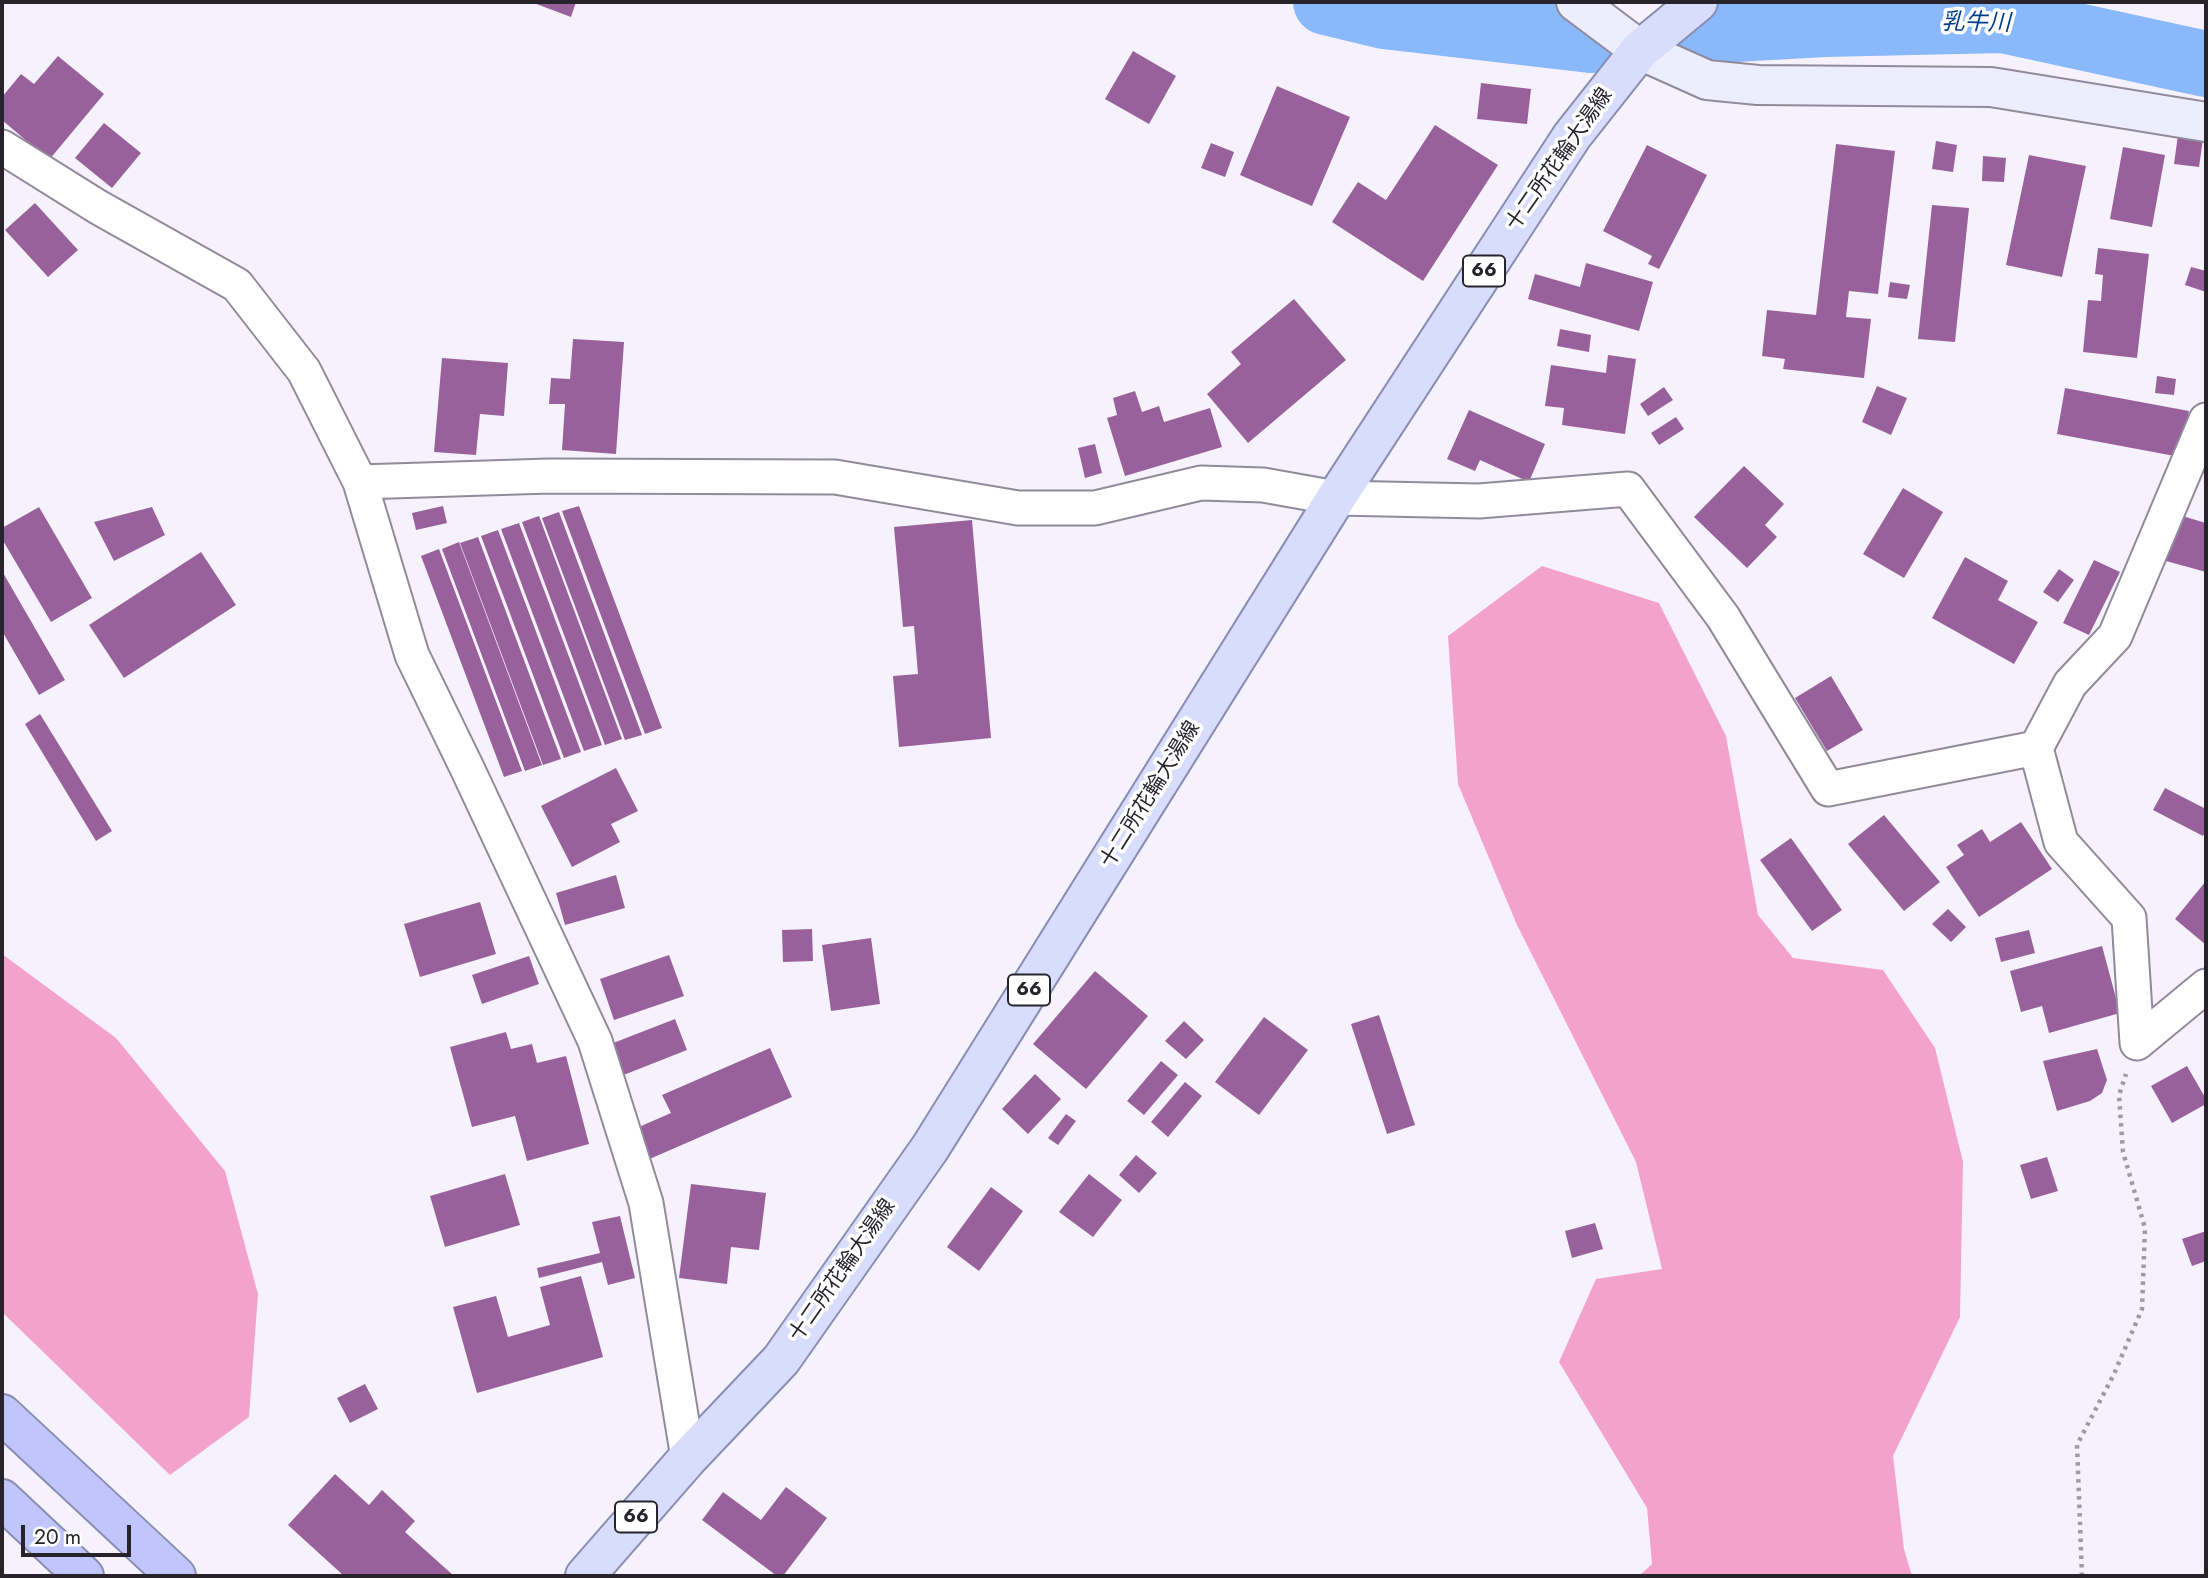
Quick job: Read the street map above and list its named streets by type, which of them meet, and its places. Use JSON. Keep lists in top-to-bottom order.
{
  "streets": {
    "main road": ["十二所花輪大湯線", "66"]
  },
  "water": ["乳牛川"],
  "scale_bar": "20 m"
}
